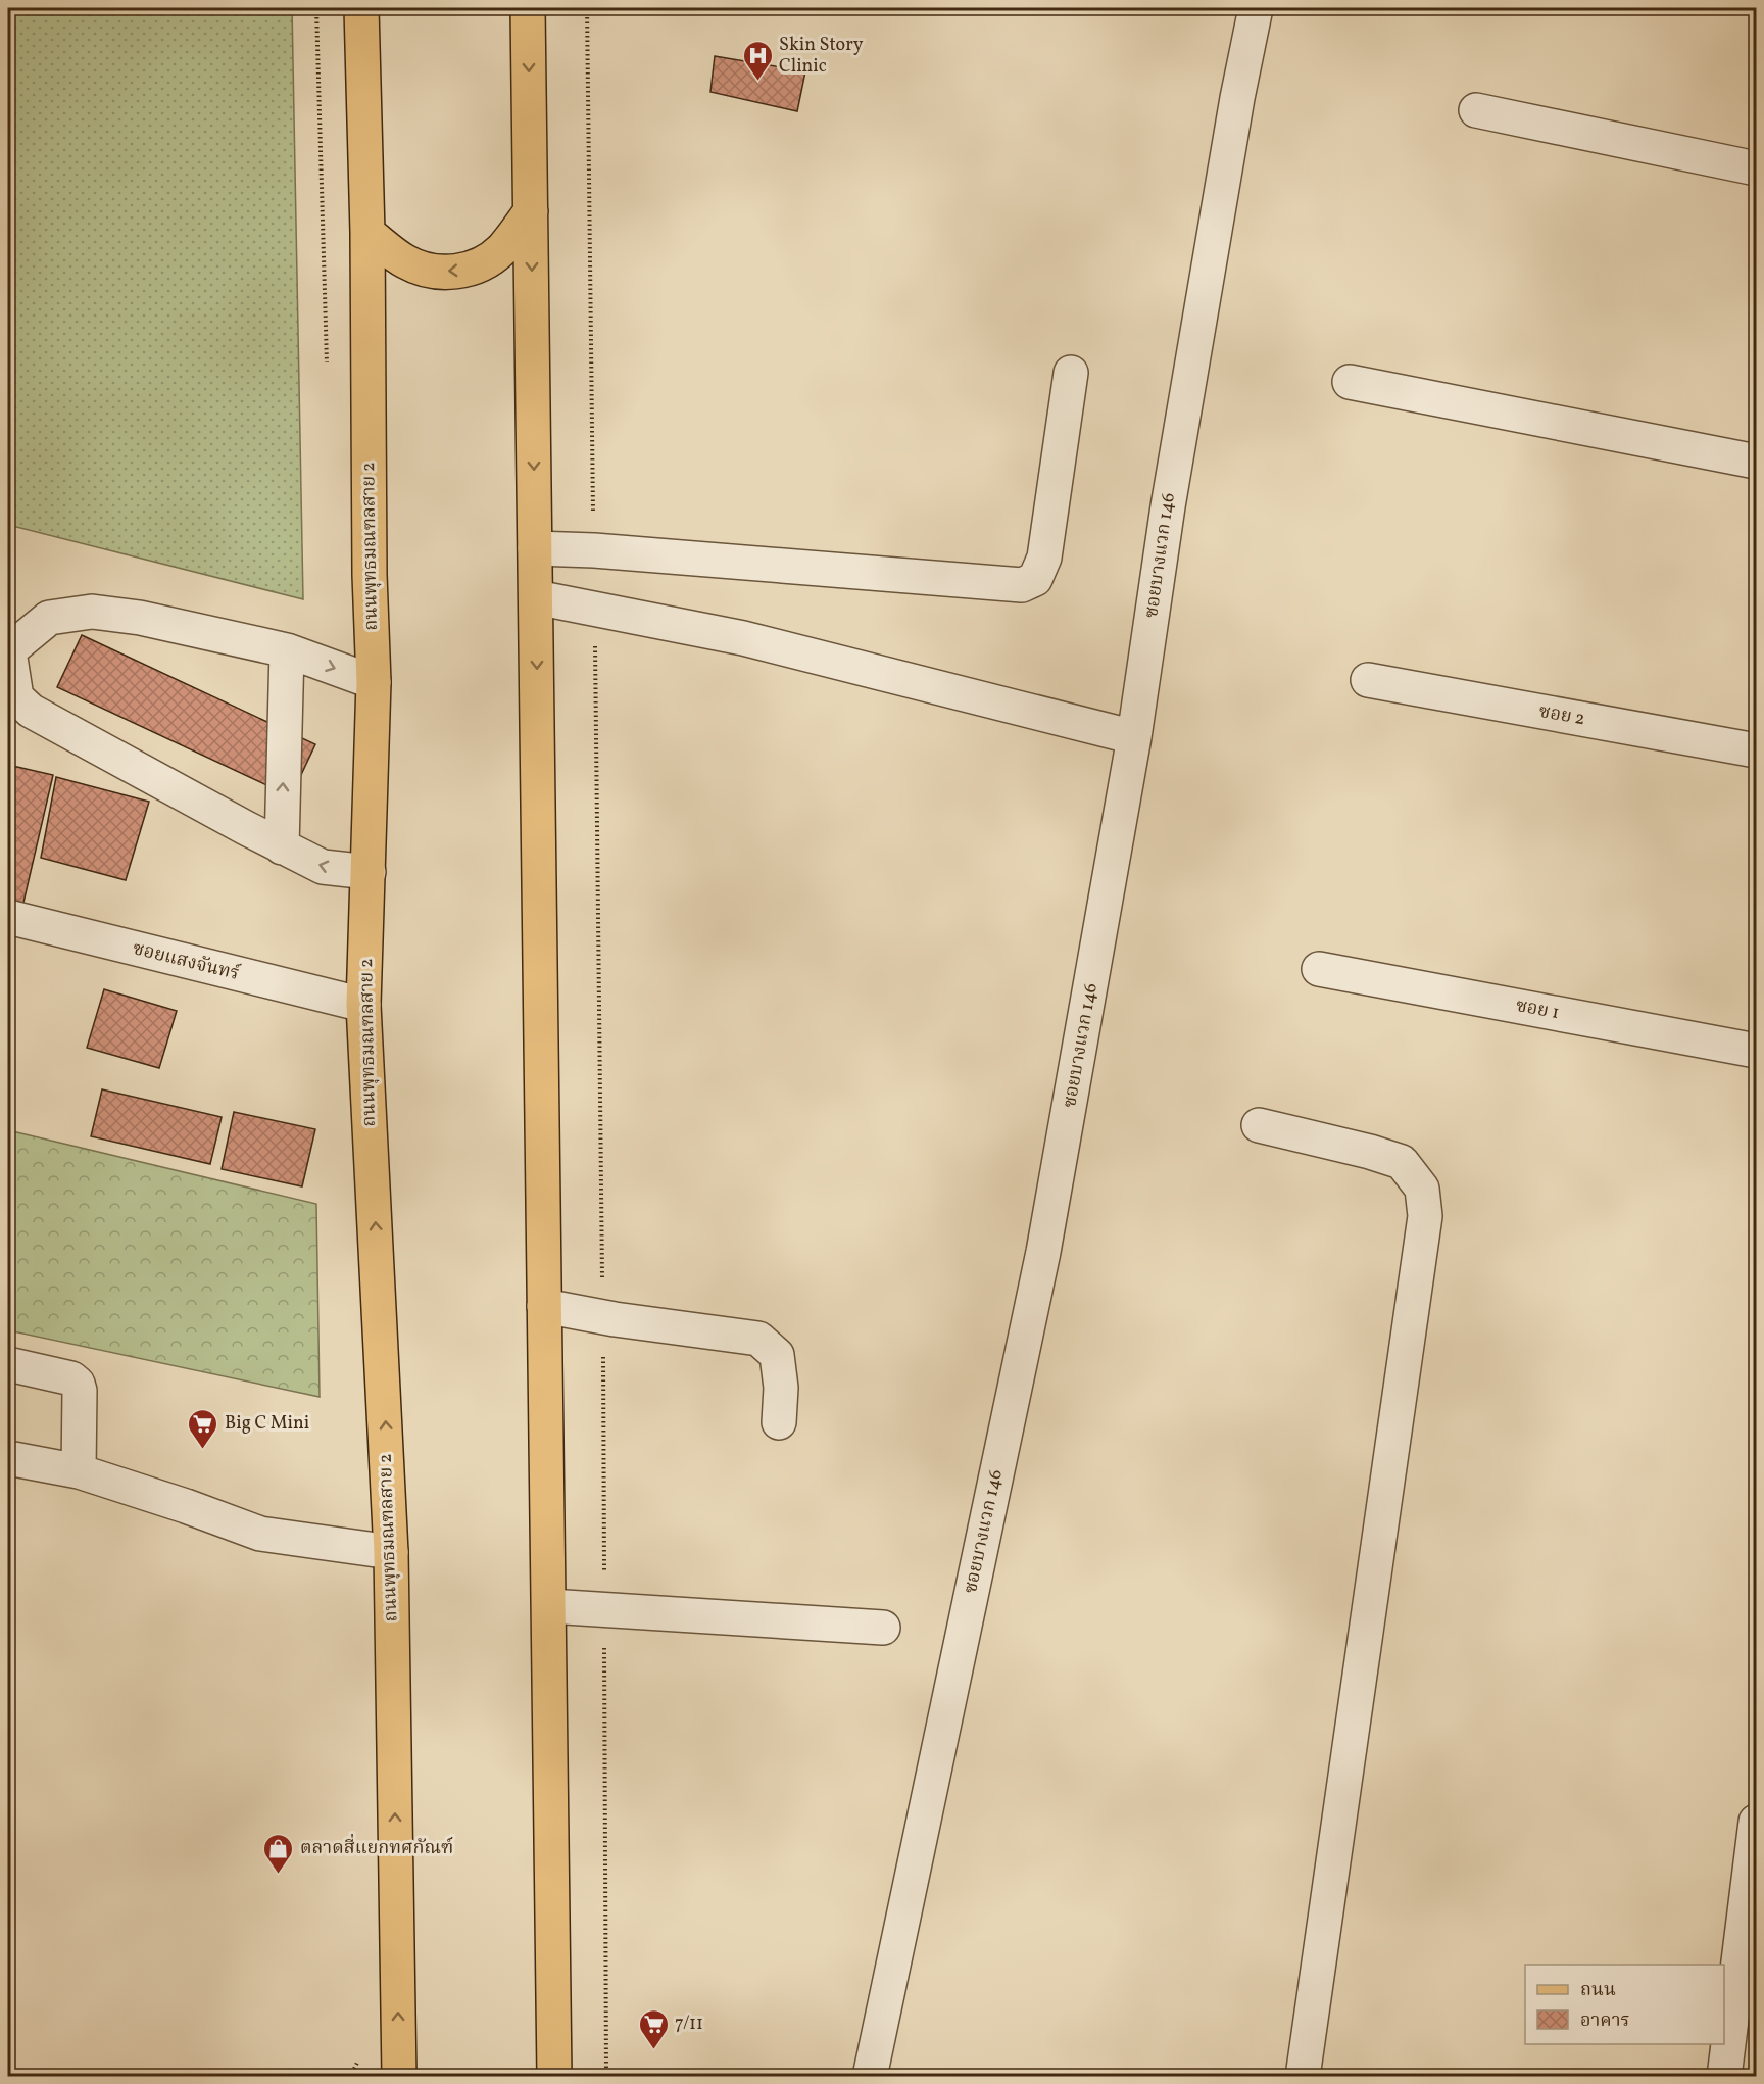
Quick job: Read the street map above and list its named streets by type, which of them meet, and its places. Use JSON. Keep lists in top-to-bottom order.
{
  "streets": {
    "main road": ["ถนนพุทธมณฑลสาย 2"],
    "street": [
      "ซอยบางแวก 146",
      "ซอย 2",
      "ซอยแสงจันทร์",
      "ซอย 1"
    ]
  },
  "crossings": [
    ["ถนนพุทธมณฑลสาย 2", "ซอยแสงจันทร์"]
  ],
  "places": {
    "hospital": ["Skin Story Clinic"],
    "supermarket": ["Big C Mini", "7/11"],
    "shop": ["ตลาดสี่แยกทศกัณฑ์"]
  },
  "legend": ["ถนน", "อาคาร"]
}
